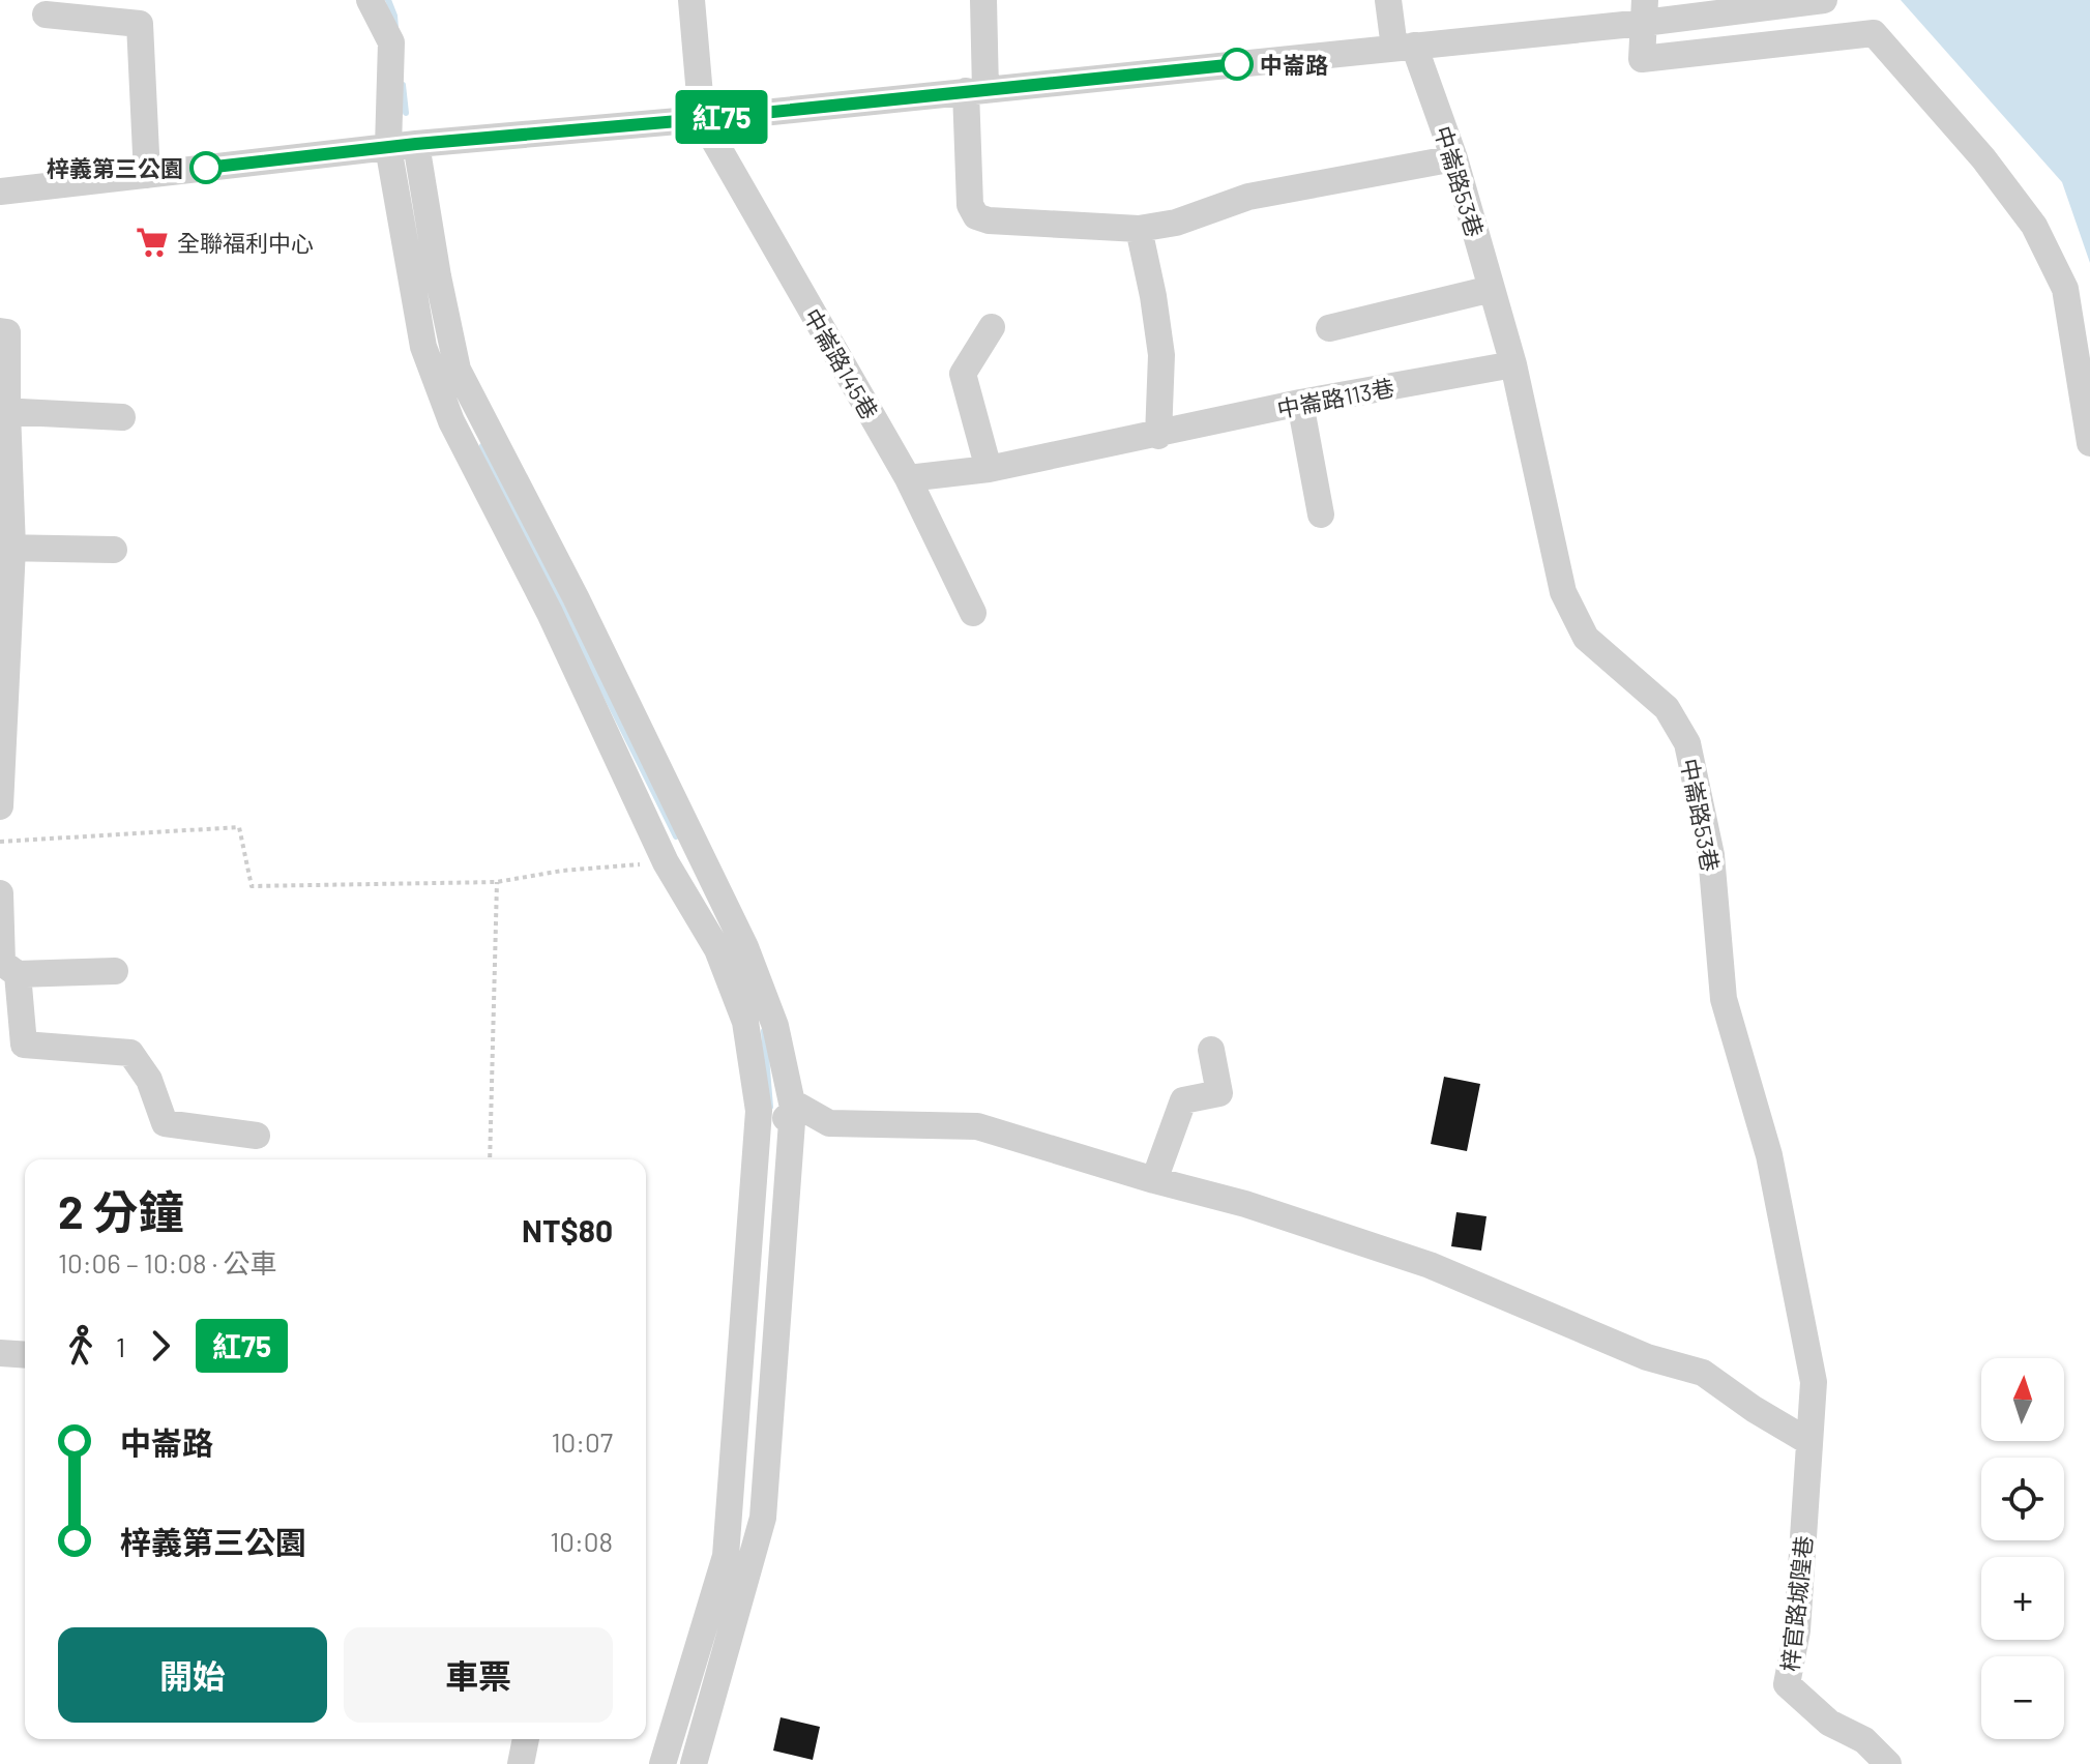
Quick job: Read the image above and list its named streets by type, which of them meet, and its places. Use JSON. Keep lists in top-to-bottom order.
{
  "streets": {
    "street": [
      "中崙路53巷",
      "中崙路145巷",
      "中崙路113巷",
      "梓官路城隍巷"
    ]
  },
  "crossings": [
    ["中崙路53巷", "中崙路113巷"],
    ["中崙路53巷", "梓官路城隍巷"],
    ["中崙路145巷", "中崙路113巷"]
  ],
  "places": {
    "other": ["中崙路", "梓義第三公園"],
    "supermarket": ["全聯福利中心"]
  },
  "lines": ["bus line 紅75"],
  "north": "top",
  "page": {
    "on_map": "紅75",
    "heading": ["2 分鐘", "10:06 – 10:08 · 公車", "NT$80"],
    "legs": ["1", "紅75"],
    "map_buttons": ["+", "−"],
    "list": [
      {
        "name": "中崙路",
        "value": "10:07"
      },
      {
        "name": "梓義第三公園",
        "value": "10:08"
      }
    ],
    "buttons": ["開始", "車票"]
  }
}
